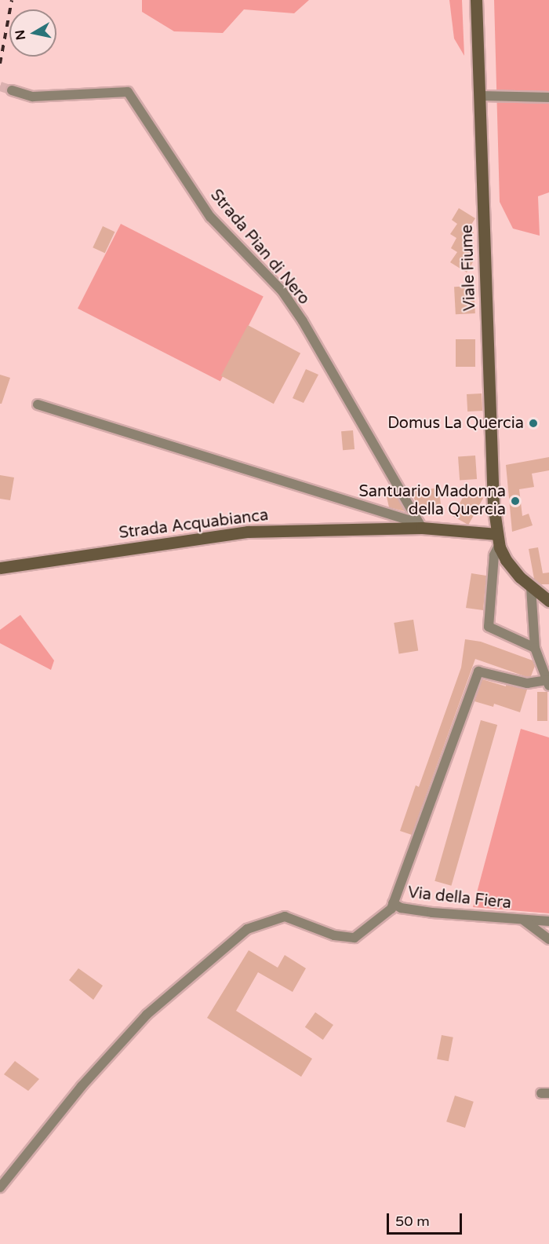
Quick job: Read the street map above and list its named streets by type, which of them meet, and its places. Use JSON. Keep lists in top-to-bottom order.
{
  "streets": {
    "main road": ["Viale Fiume", "Strada Acquabianca"],
    "street": ["Strada Pian di Nero", "Via della Fiera"]
  },
  "crossings": [
    ["Strada Pian di Nero", "Strada Acquabianca"],
    ["Viale Fiume", "Strada Acquabianca"]
  ],
  "places": ["Domus La Quercia", "Santuario Madonna della Quercia"],
  "scale_bar": "50 m",
  "north": "left"
}
